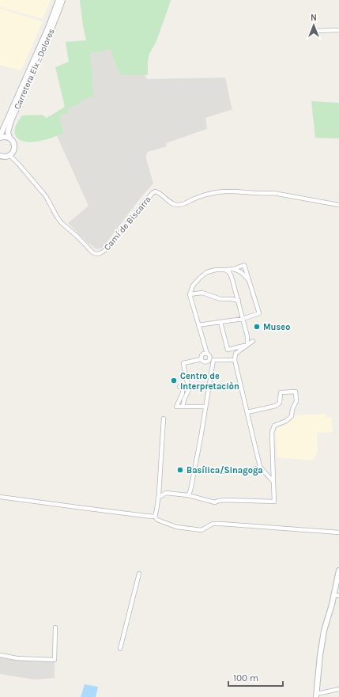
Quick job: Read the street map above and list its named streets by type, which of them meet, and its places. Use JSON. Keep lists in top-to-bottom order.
{
  "streets": {
    "main road": ["Carretera Elx - Dolores"],
    "street": ["Camí de Biscarra"]
  },
  "crossings": [
    ["Carretera Elx - Dolores", "Camí de Biscarra"]
  ],
  "places": ["Museo", "Centro de Interpretaciòn", "Basílica/Sinagoga"],
  "scale_bar": "100 m",
  "north": "top"
}
